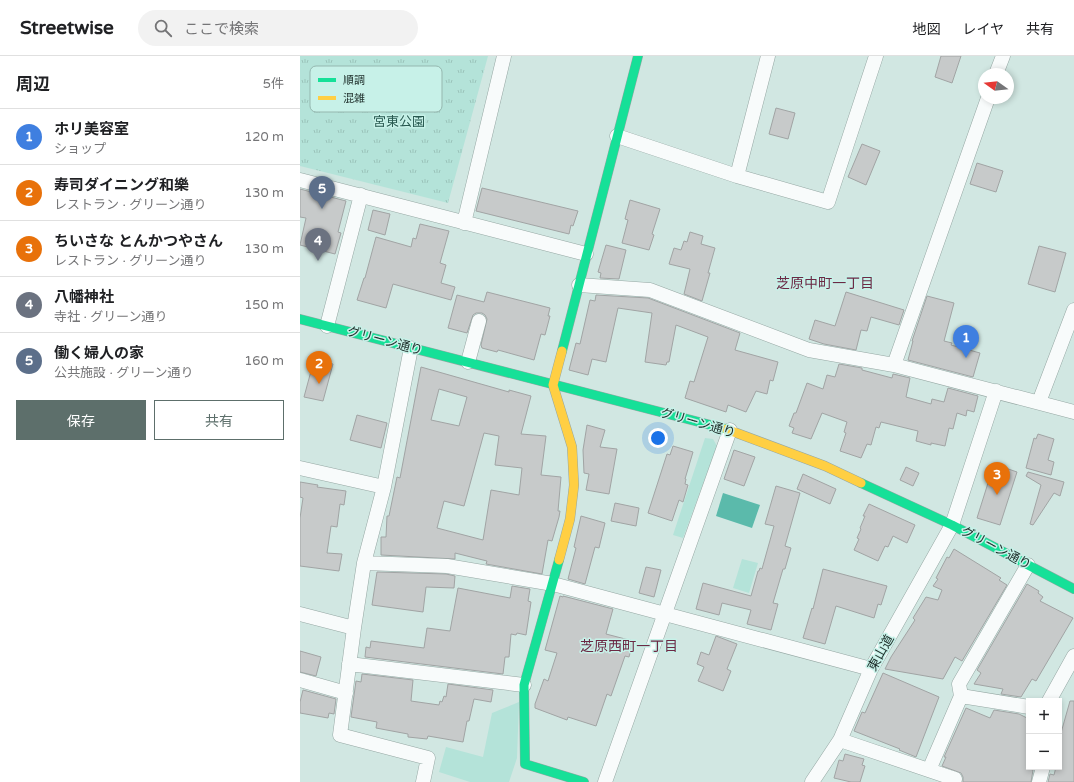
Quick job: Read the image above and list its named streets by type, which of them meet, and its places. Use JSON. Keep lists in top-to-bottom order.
{
  "streets": {
    "street": ["グリーン通り", "東山道"]
  },
  "crossings": [
    ["グリーン通り", "東山道"]
  ],
  "districts": ["芝原中町一丁目", "芝原西町一丁目"],
  "parks": ["宮東公園"],
  "legend": ["順調", "混雑"],
  "north": "left",
  "page": {
    "header": "Streetwise",
    "search": "ここで検索",
    "nav": ["地図", "レイヤ", "共有"],
    "heading": ["周辺", "5件"],
    "list": [
      {
        "mark": "1",
        "name": "ホリ美容室",
        "note": "ショップ",
        "value": "120 m"
      },
      {
        "mark": "2",
        "name": "寿司ダイニング和樂",
        "note": "レストラン · グリーン通り",
        "value": "130 m"
      },
      {
        "mark": "3",
        "name": "ちいさな とんかつやさん",
        "note": "レストラン · グリーン通り",
        "value": "130 m"
      },
      {
        "mark": "4",
        "name": "八幡神社",
        "note": "寺社 · グリーン通り",
        "value": "150 m"
      },
      {
        "mark": "5",
        "name": "働く婦人の家",
        "note": "公共施設 · グリーン通り",
        "value": "160 m"
      }
    ],
    "pins": [
      "5",
      "4",
      "1",
      "2",
      "3"
    ],
    "buttons": ["保存", "共有"],
    "map_buttons": ["+", "−"]
  }
}
